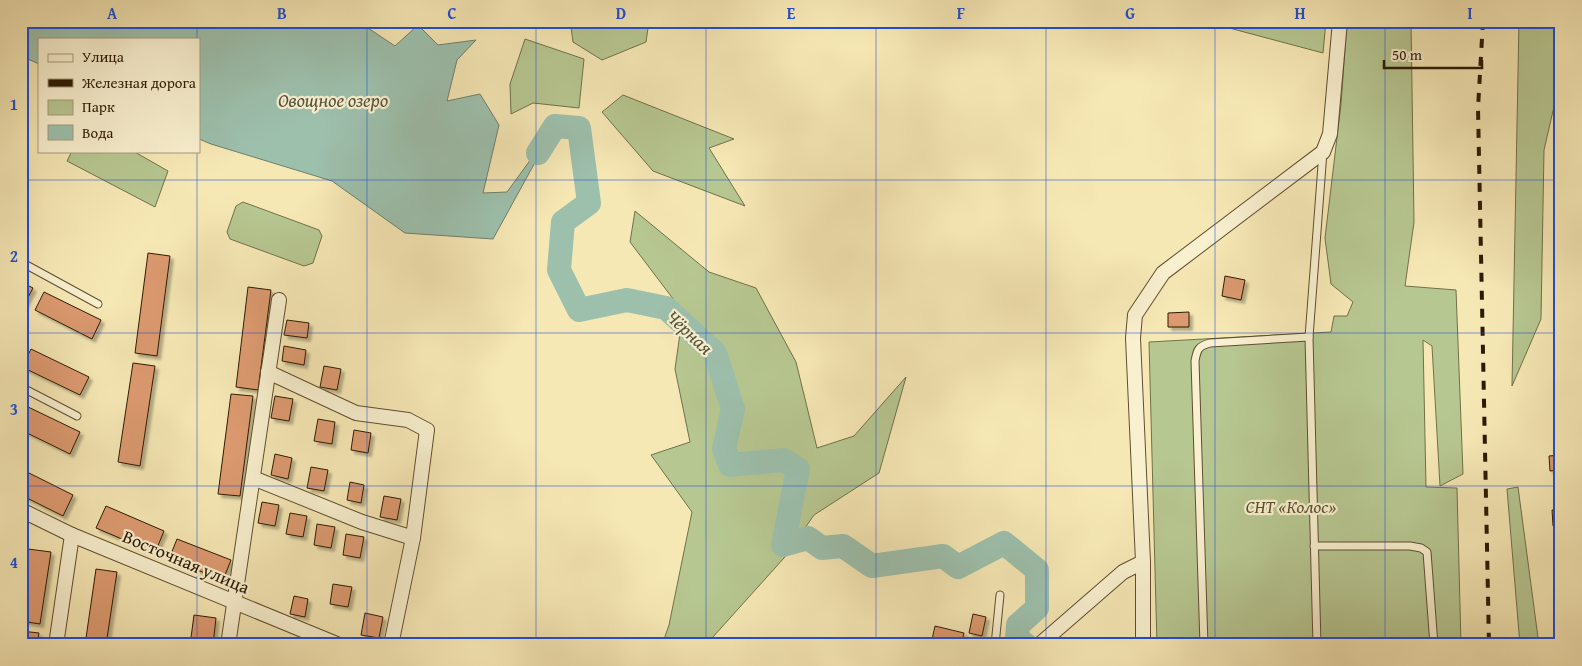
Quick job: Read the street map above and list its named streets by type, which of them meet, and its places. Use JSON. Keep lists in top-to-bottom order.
{
  "streets": {
    "street": ["Восточная улица"]
  },
  "water": ["Овощное озеро", "Чёрная"],
  "parks": ["СНТ «Колос»"],
  "legend": [
    "Улица",
    "Железная дорога",
    "Парк",
    "Вода"
  ],
  "scale_bar": "50 m",
  "grid": {
    "columns": [
      "A",
      "B",
      "C",
      "D",
      "E",
      "F",
      "G",
      "H",
      "I"
    ],
    "rows": [
      "1",
      "2",
      "3",
      "4"
    ]
  }
}
